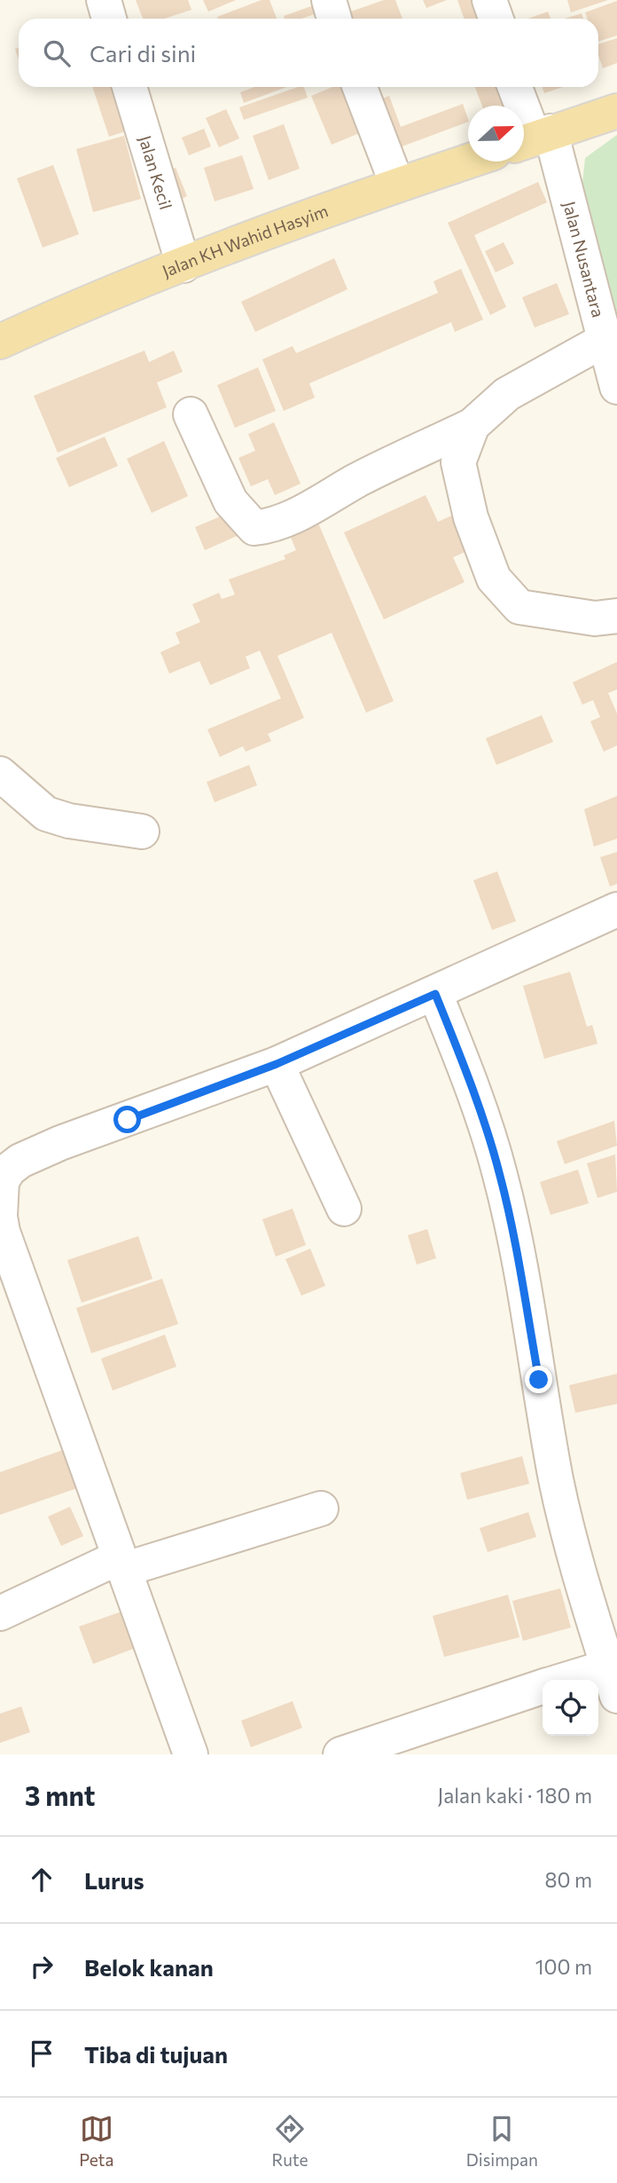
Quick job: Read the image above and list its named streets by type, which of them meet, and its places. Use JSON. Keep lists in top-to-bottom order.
{
  "streets": {
    "main road": ["Jalan KH Wahid Hasyim"],
    "street": ["Jalan Kecil", "Jalan Nusantara"]
  },
  "crossings": [
    ["Jalan Kecil", "Jalan KH Wahid Hasyim"]
  ],
  "north": "right",
  "page": {
    "search": "Cari di sini",
    "heading": ["3 mnt", "Jalan kaki · 180 m"],
    "list": [
      ["Lurus", "80 m"],
      ["Belok kanan", "100 m"],
      "Tiba di tujuan"
    ],
    "nav": ["Peta", "Rute", "Disimpan"]
  }
}
